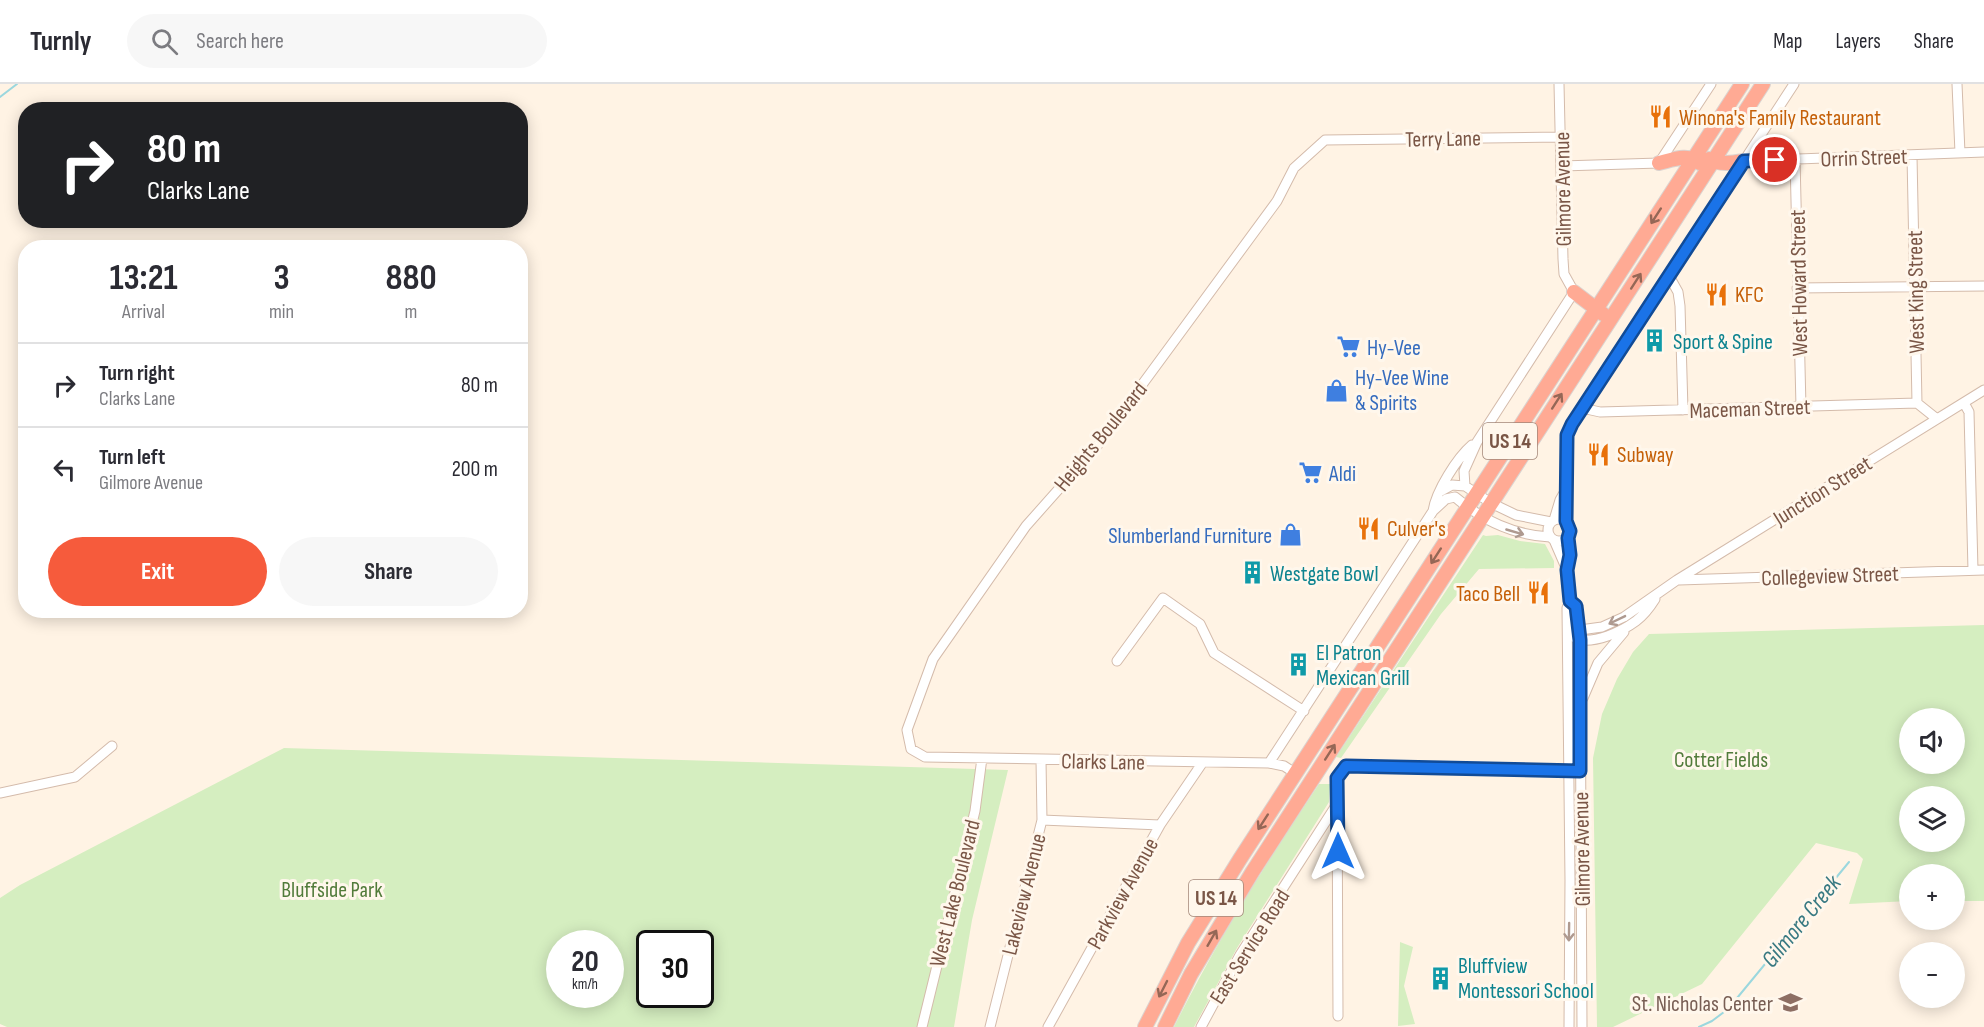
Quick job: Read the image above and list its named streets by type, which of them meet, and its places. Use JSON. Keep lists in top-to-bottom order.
{
  "streets": {
    "highway": ["US 14"],
    "street": [
      "Terry Lane",
      "Orrin Street",
      "Gilmore Avenue",
      "West Howard Street",
      "West King Street",
      "Maceman Street",
      "Heights Boulevard",
      "Junction Street",
      "Collegeview Street",
      "Clarks Lane",
      "West Lake Boulevard",
      "Parkview Avenue",
      "Lakeview Avenue",
      "East Service Road"
    ]
  },
  "crossings": [
    ["Terry Lane", "Gilmore Avenue"],
    ["Terry Lane", "Heights Boulevard"],
    ["Orrin Street", "West Howard Street"],
    ["Orrin Street", "West King Street"],
    ["Gilmore Avenue", "Junction Street"],
    ["West Howard Street", "Maceman Street"],
    ["West King Street", "Maceman Street"],
    ["Heights Boulevard", "Clarks Lane"],
    ["US 14", "Clarks Lane"],
    ["Junction Street", "Collegeview Street"],
    ["Clarks Lane", "West Lake Boulevard"],
    ["Clarks Lane", "Parkview Avenue"],
    ["Clarks Lane", "Lakeview Avenue"]
  ],
  "water": ["Gilmore Creek"],
  "parks": ["Cotter Fields", "Bluffside Park"],
  "places": {
    "restaurant": [
      "Winona's Family Restaurant",
      "KFC",
      "Subway",
      "Culver's",
      "Taco Bell"
    ],
    "building": [
      "Sport & Spine",
      "Westgate Bowl",
      "El Patron Mexican Grill",
      "Bluffview Montessori School"
    ],
    "supermarket": ["Hy-Vee", "Aldi"],
    "shop": ["Hy-Vee Wine & Spirits", "Slumberland Furniture"],
    "school or university": ["St. Nicholas Center"]
  },
  "page": {
    "header": "Turnly",
    "search": "Search here",
    "nav": ["Map", "Layers", "Share"],
    "turn": ["80 m", "Clarks Lane"],
    "eta": [
      "13:21",
      "Arrival",
      "3",
      "min",
      "880",
      "m"
    ],
    "list": [
      {
        "name": "Turn right",
        "note": "Clarks Lane",
        "value": "80 m"
      },
      {
        "name": "Turn left",
        "note": "Gilmore Avenue",
        "value": "200 m"
      }
    ],
    "buttons": ["Exit", "Share"],
    "map_buttons": ["+", "−"],
    "speed": "20 km/h",
    "limit": "30"
  }
}
